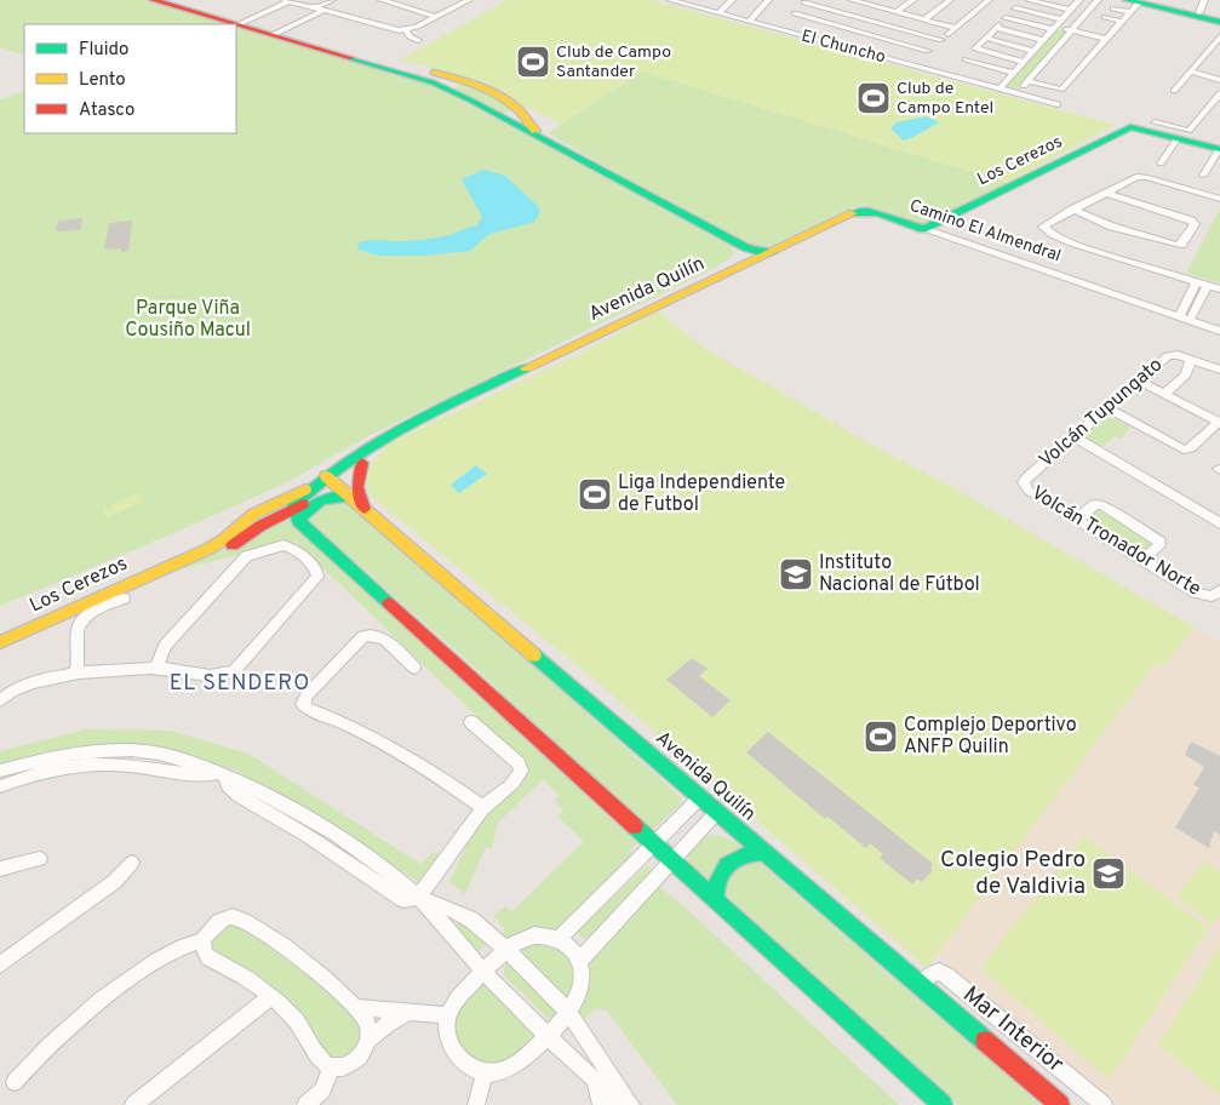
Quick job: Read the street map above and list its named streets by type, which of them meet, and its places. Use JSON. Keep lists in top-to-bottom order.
{
  "streets": {
    "main road": ["Los Cerezos", "Camino El Almendral", "Avenida Quilín"],
    "street": [
      "El Chuncho",
      "Volcán Tupungato",
      "Volcán Tronador Norte",
      "Mar Interior"
    ]
  },
  "crossings": [
    ["Los Cerezos", "Camino El Almendral"],
    ["Los Cerezos", "Avenida Quilín"],
    ["Camino El Almendral", "Avenida Quilín"],
    ["Avenida Quilín", "Mar Interior"],
    ["Volcán Tupungato", "Volcán Tronador Norte"]
  ],
  "districts": ["EL SENDERO"],
  "parks": ["Parque Viña Cousiño Macul"],
  "places": {
    "sports": [
      "Club de Campo Santander",
      "Club de Campo Entel",
      "Liga Independiente de Futbol",
      "Complejo Deportivo ANFP Quilin"
    ],
    "school or university": ["Instituto Nacional de Fútbol", "Colegio Pedro de Valdivia"]
  },
  "legend": ["Fluido", "Lento", "Atasco"]
}
